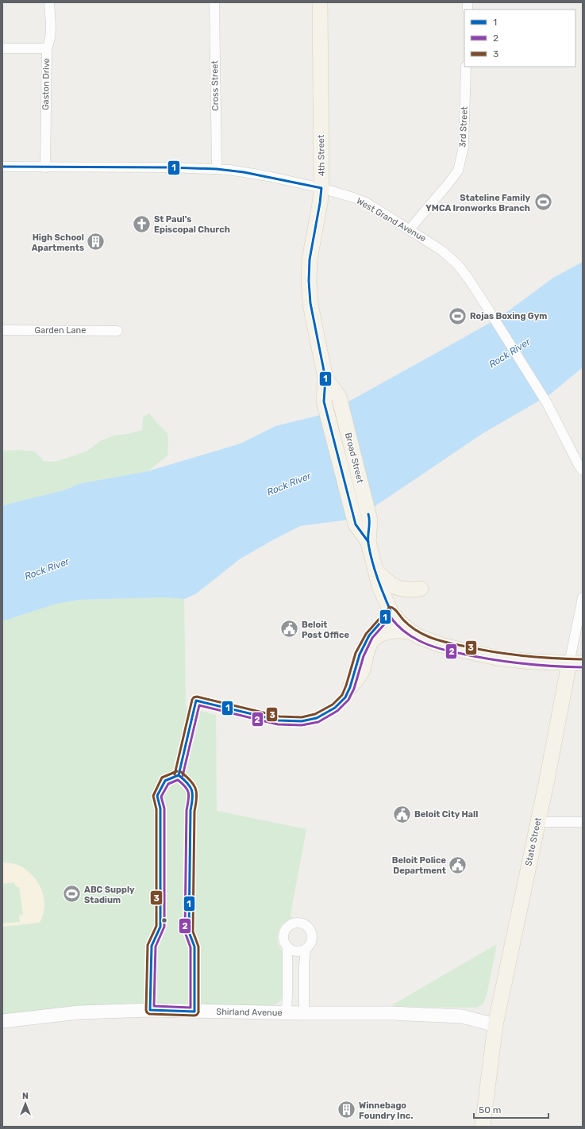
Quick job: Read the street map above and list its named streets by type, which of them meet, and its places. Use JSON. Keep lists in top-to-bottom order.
{
  "streets": {
    "main road": ["4th Street", "Broad Street", "State Street"],
    "street": [
      "Gaston Drive",
      "Cross Street",
      "3rd Street",
      "West Grand Avenue",
      "Garden Lane",
      "Shirland Avenue"
    ]
  },
  "crossings": [
    ["Gaston Drive", "West Grand Avenue"],
    ["Cross Street", "West Grand Avenue"],
    ["3rd Street", "West Grand Avenue"],
    ["4th Street", "West Grand Avenue"],
    ["4th Street", "Broad Street"],
    ["Broad Street", "State Street"],
    ["State Street", "Shirland Avenue"]
  ],
  "water": ["Rock River"],
  "places": {
    "sports": ["Stateline Family YMCA Ironworks Branch", "Rojas Boxing Gym", "ABC Supply Stadium"],
    "church": ["St Paul's Episcopal Church"],
    "building": ["High School Apartments", "Winnebago Foundry Inc."],
    "public building": ["Beloit Post Office", "Beloit City Hall", "Beloit Police Department"]
  },
  "lines": ["transit line 1", "transit line 3", "transit line 2"],
  "legend": ["1", "2", "3"],
  "scale_bar": "50 m",
  "north": "top"
}
